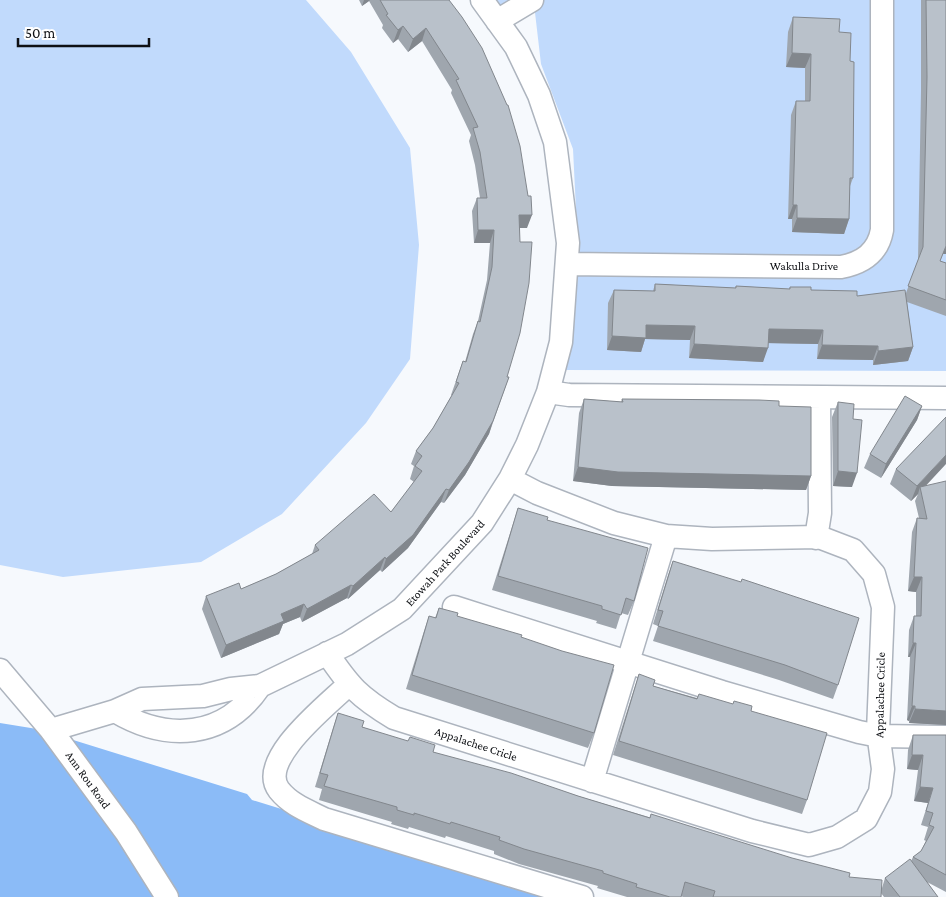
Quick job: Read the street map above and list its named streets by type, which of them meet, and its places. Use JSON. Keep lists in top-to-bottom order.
{
  "streets": {
    "street": [
      "Wakulla Drive",
      "Etowah Park Boulevard",
      "Appalachee Cricle",
      "Ann Rou Road"
    ]
  },
  "crossings": [
    ["Wakulla Drive", "Etowah Park Boulevard"],
    ["Etowah Park Boulevard", "Appalachee Cricle"],
    ["Etowah Park Boulevard", "Ann Rou Road"]
  ],
  "scale_bar": "50 m"
}
